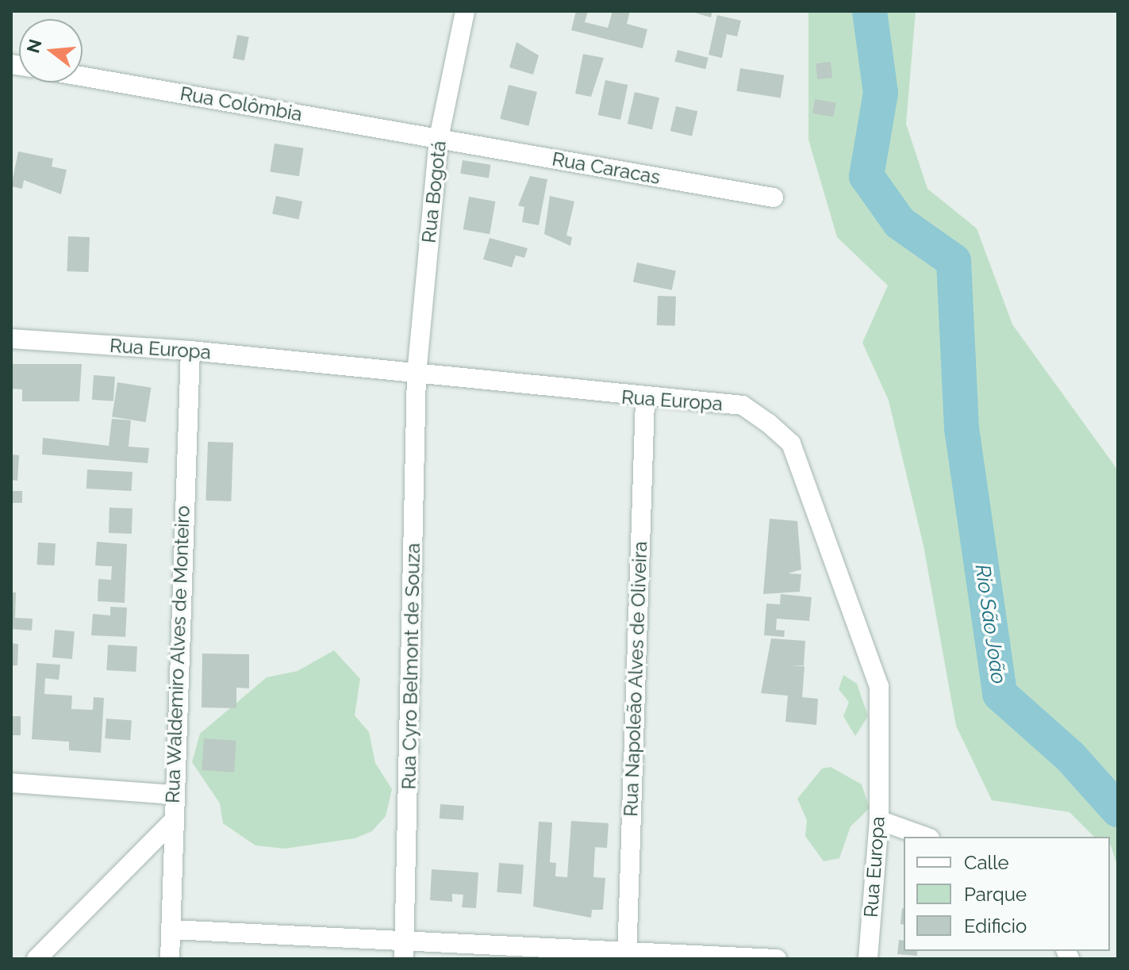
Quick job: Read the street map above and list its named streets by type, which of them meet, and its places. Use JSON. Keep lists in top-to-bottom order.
{
  "streets": {
    "street": [
      "Rua Colômbia",
      "Rua Caracas",
      "Rua Bogotá",
      "Rua Europa",
      "Rua Waldemiro Alves de Monteiro",
      "Rua Cyro Belmont de Souza",
      "Rua Napoleão Alves de Oliveira"
    ]
  },
  "crossings": [
    ["Rua Colômbia", "Rua Caracas"],
    ["Rua Colômbia", "Rua Bogotá"],
    ["Rua Caracas", "Rua Bogotá"],
    ["Rua Bogotá", "Rua Europa"],
    ["Rua Bogotá", "Rua Cyro Belmont de Souza"],
    ["Rua Europa", "Rua Waldemiro Alves de Monteiro"],
    ["Rua Europa", "Rua Cyro Belmont de Souza"],
    ["Rua Europa", "Rua Napoleão Alves de Oliveira"]
  ],
  "water": ["Rio São João"],
  "legend": ["Calle", "Parque", "Edificio"],
  "north": "left"
}
